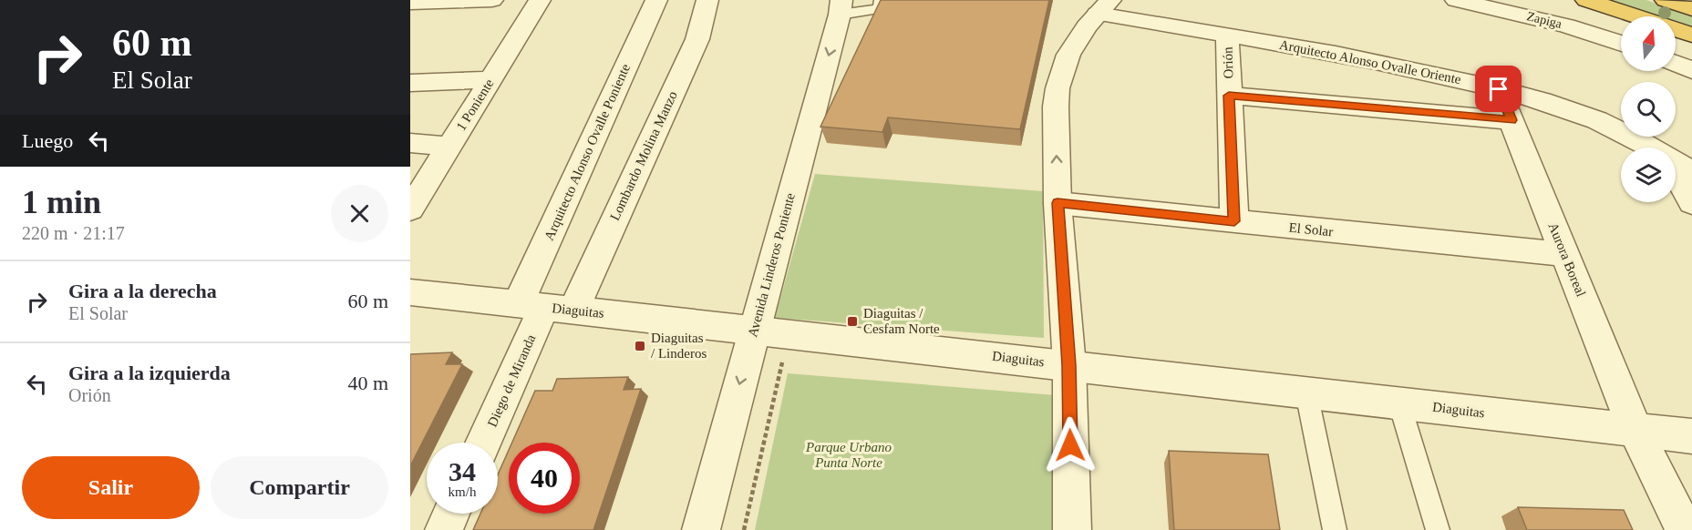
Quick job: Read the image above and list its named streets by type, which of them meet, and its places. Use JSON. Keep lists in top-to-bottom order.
{
  "streets": {
    "street": [
      "Zapiga",
      "Arquitecto Alonso Ovalle Oriente",
      "Orión",
      "1 Poniente",
      "Arquitecto Alonso Ovalle Poniente",
      "Lombardo Molina Manzo",
      "El Solar",
      "Aurora Boreal",
      "Avenida Linderos Poniente",
      "Diaguitas",
      "Diego de Miranda"
    ]
  },
  "crossings": [
    ["Arquitecto Alonso Ovalle Oriente", "Orión"],
    ["Arquitecto Alonso Ovalle Oriente", "Aurora Boreal"],
    ["Orión", "El Solar"],
    ["Arquitecto Alonso Ovalle Poniente", "Lombardo Molina Manzo"],
    ["Arquitecto Alonso Ovalle Poniente", "Diaguitas"],
    ["Arquitecto Alonso Ovalle Poniente", "Diego de Miranda"],
    ["Lombardo Molina Manzo", "Diaguitas"],
    ["Lombardo Molina Manzo", "Diego de Miranda"],
    ["El Solar", "Aurora Boreal"],
    ["Aurora Boreal", "Diaguitas"],
    ["Avenida Linderos Poniente", "Diaguitas"],
    ["Diaguitas", "Diego de Miranda"]
  ],
  "parks": ["Parque Urbano Punta Norte"],
  "places": {
    "transit": ["Diaguitas / Cesfam Norte", "Diaguitas / Linderos"]
  },
  "north": "top",
  "page": {
    "turn": ["60 m", "El Solar"],
    "then": "Luego",
    "heading": ["1 min", "220 m · 21:17"],
    "list": [
      {
        "name": "Gira a la derecha",
        "note": "El Solar",
        "value": "60 m"
      },
      {
        "name": "Gira a la izquierda",
        "note": "Orión",
        "value": "40 m"
      }
    ],
    "speed": "34 km/h",
    "limit": "40",
    "buttons": ["Salir", "Compartir"]
  }
}
